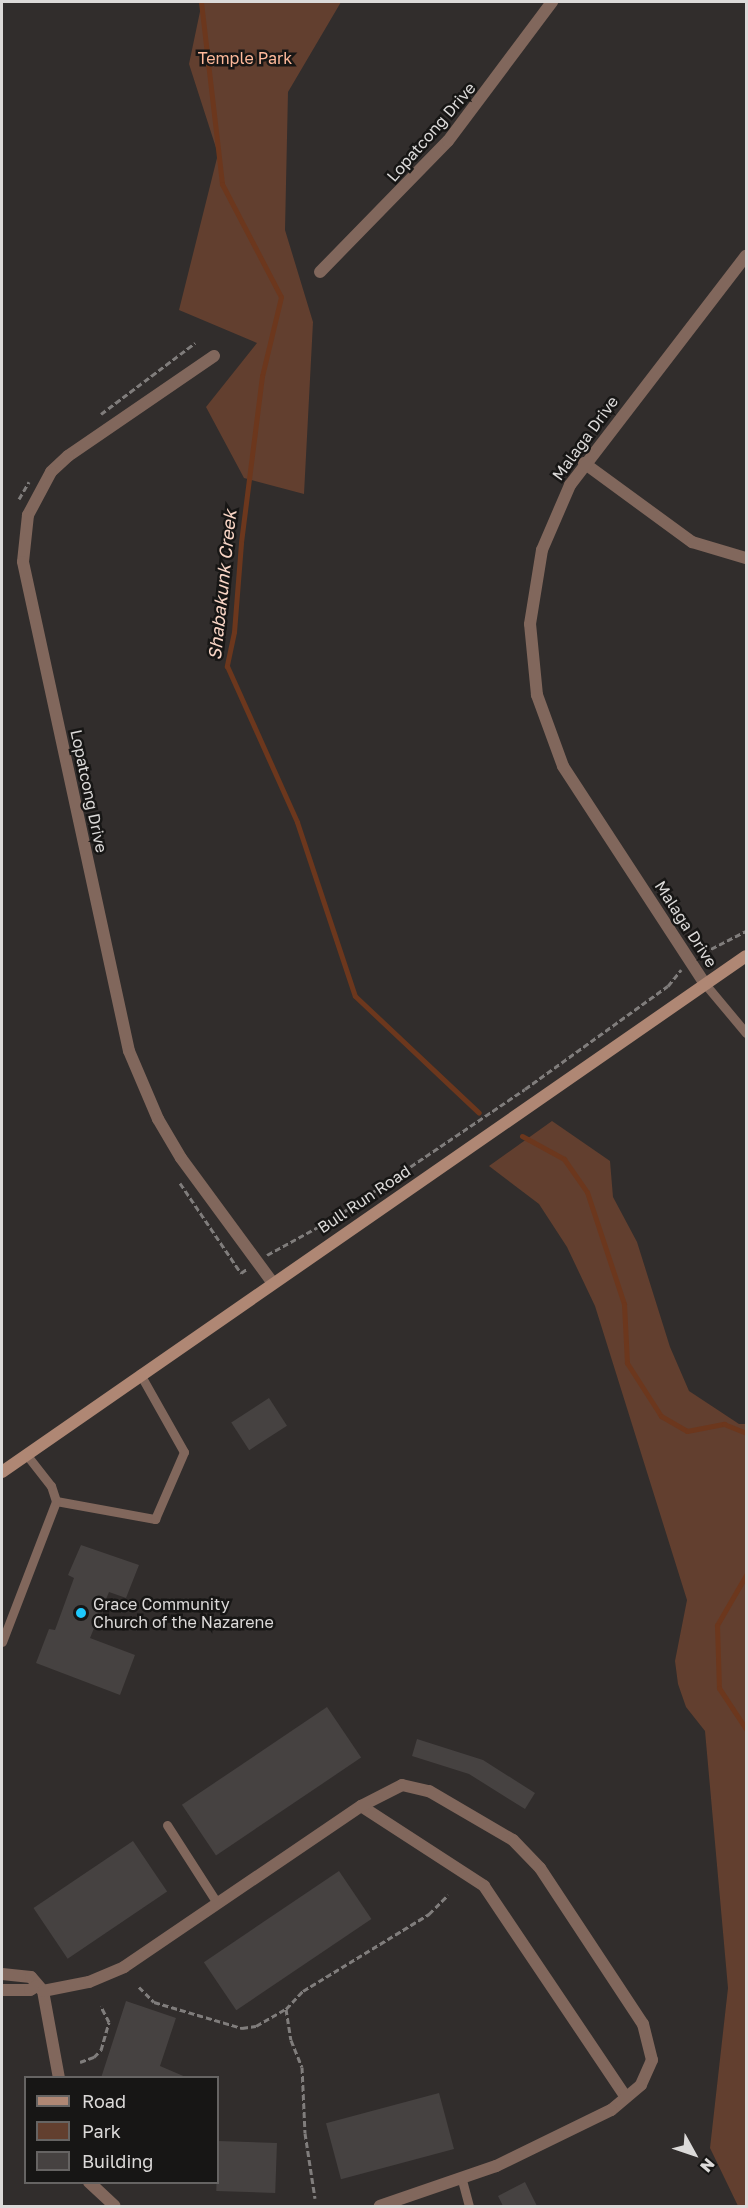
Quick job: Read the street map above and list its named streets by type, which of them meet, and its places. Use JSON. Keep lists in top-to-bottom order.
{
  "streets": {
    "street": ["Lopatcong Drive", "Malaga Drive", "Bull Run Road"]
  },
  "crossings": [
    ["Lopatcong Drive", "Bull Run Road"],
    ["Malaga Drive", "Bull Run Road"]
  ],
  "water": ["Shabakunk Creek"],
  "parks": ["Temple Park"],
  "places": ["Grace Community Church of the Nazarene"],
  "legend": ["Road", "Park", "Building"],
  "north": "bottom right"
}
